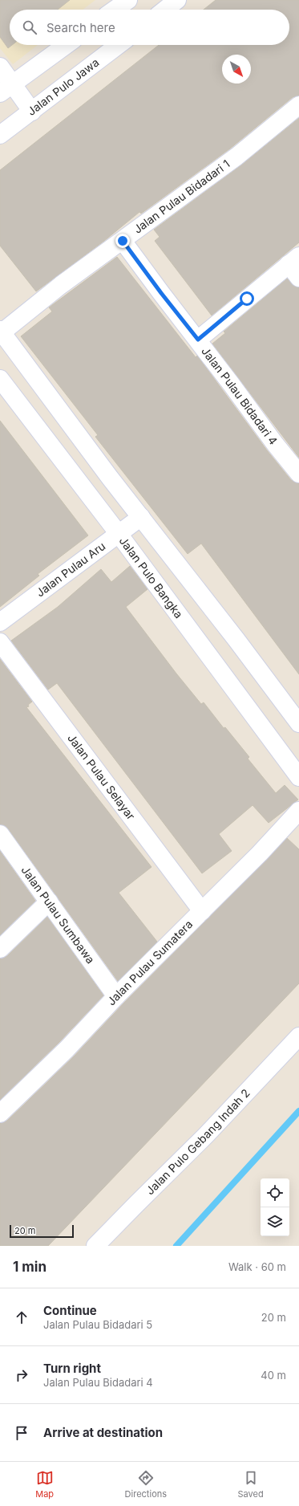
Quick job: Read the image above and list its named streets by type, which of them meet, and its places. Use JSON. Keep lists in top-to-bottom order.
{
  "streets": {
    "street": [
      "Jalan Pulo Jawa",
      "Jalan Pulau Bidadari 1",
      "Jalan Pulau Bidadari 4",
      "Jalan Pulau Aru",
      "Jalan Pulo Bangka",
      "Jalan Pulau Selayar",
      "Jalan Pulau Sumbawa",
      "Jalan Pulau Sumatera",
      "Jalan Pulo Gebang Indah 2"
    ]
  },
  "crossings": [
    ["Jalan Pulau Bidadari 1", "Jalan Pulau Bidadari 4"],
    ["Jalan Pulau Aru", "Jalan Pulo Bangka"],
    ["Jalan Pulau Selayar", "Jalan Pulau Sumatera"],
    ["Jalan Pulau Sumbawa", "Jalan Pulau Sumatera"]
  ],
  "scale_bar": "20 m",
  "north": "bottom right",
  "page": {
    "search": "Search here",
    "scale": "20 m",
    "heading": ["1 min", "Walk · 60 m"],
    "list": [
      ["Continue", "Jalan Pulau Bidadari 5", "20 m"],
      ["Turn right", "Jalan Pulau Bidadari 4", "40 m"],
      "Arrive at destination"
    ],
    "nav": ["Map", "Directions", "Saved"]
  }
}
